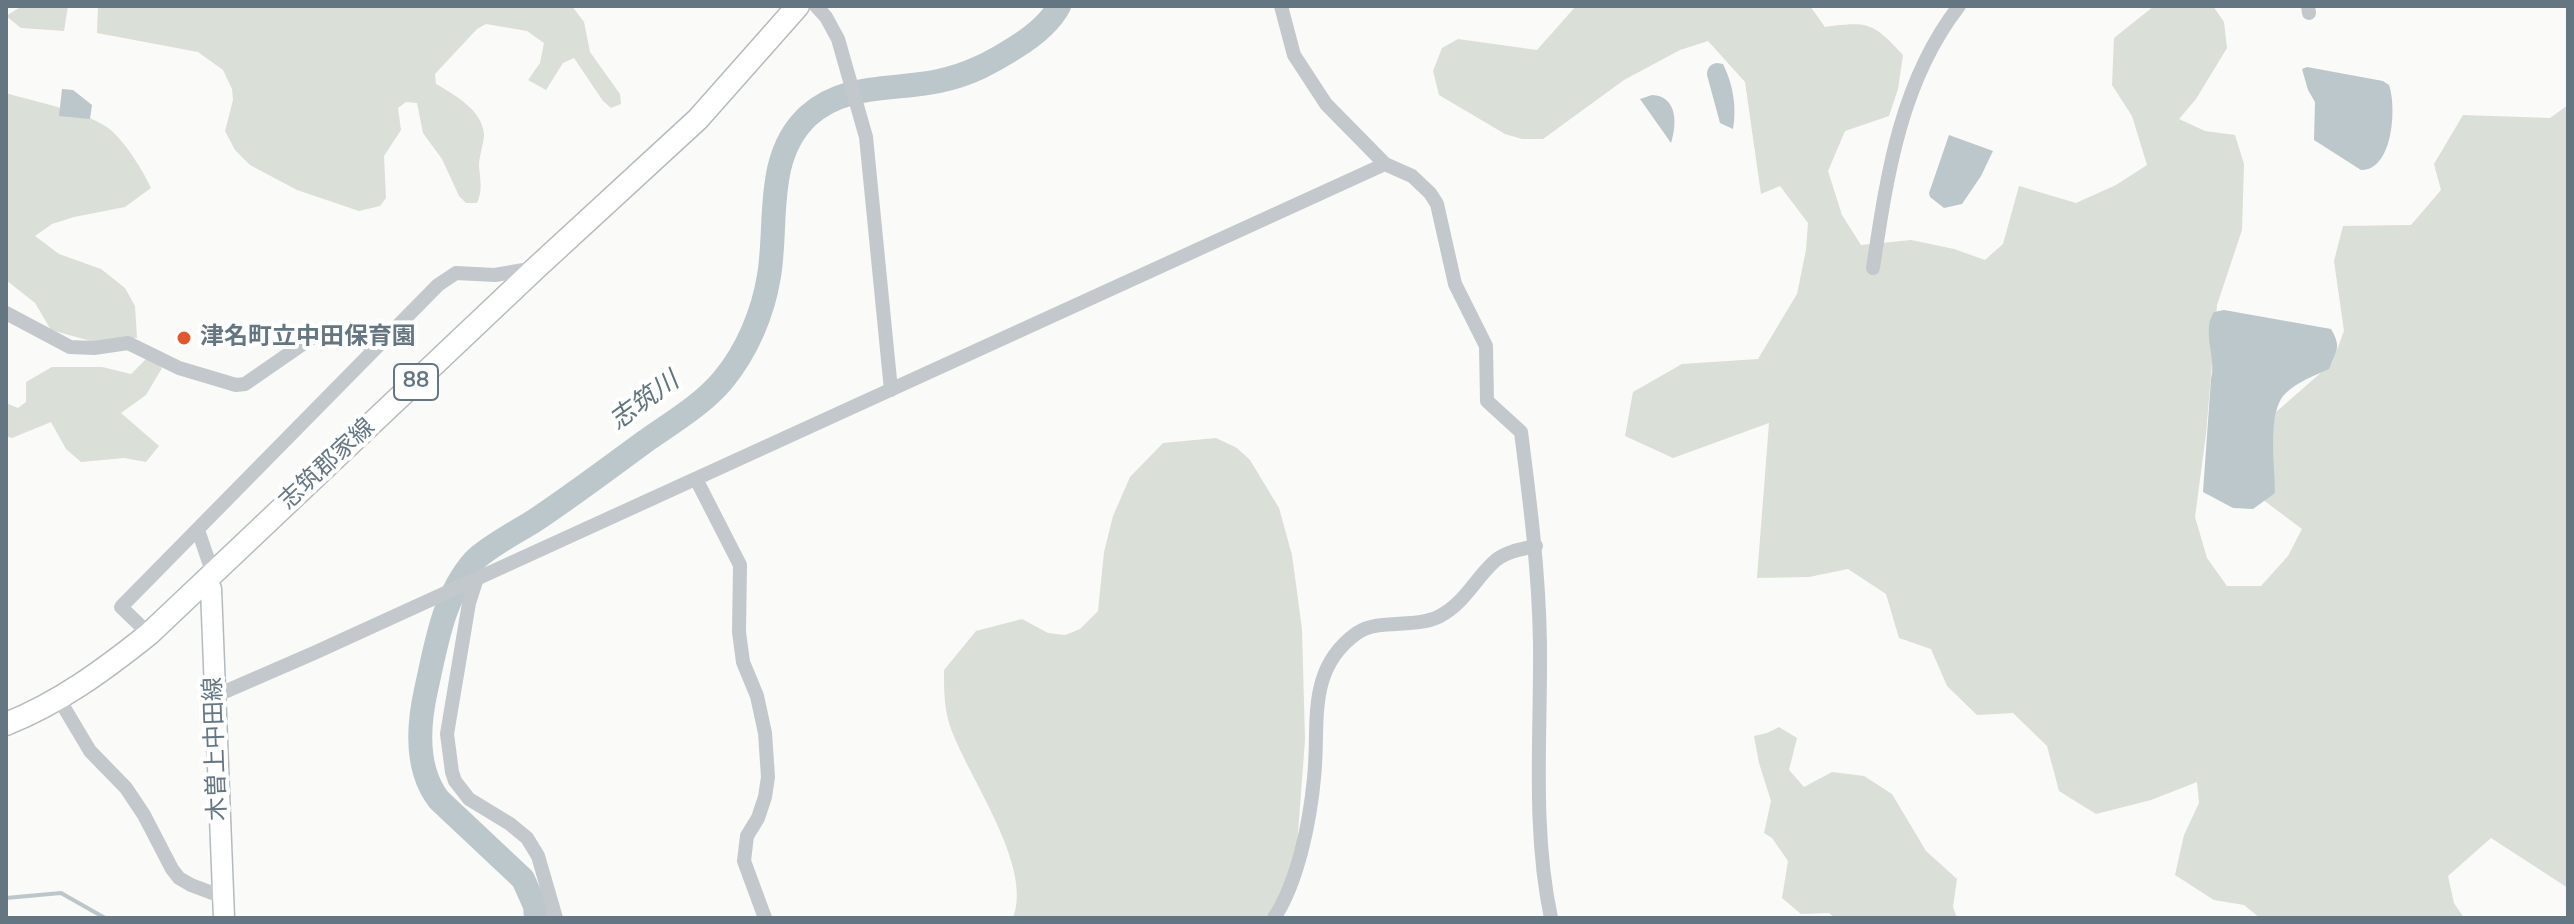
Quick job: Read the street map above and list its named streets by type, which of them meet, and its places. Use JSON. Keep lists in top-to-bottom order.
{
  "streets": {
    "main road": ["88", "志筑郡家線", "木曽上中田線"]
  },
  "crossings": [
    ["志筑郡家線", "木曽上中田線"]
  ],
  "water": ["志筑川"],
  "places": ["津名町立中田保育園"]
}
